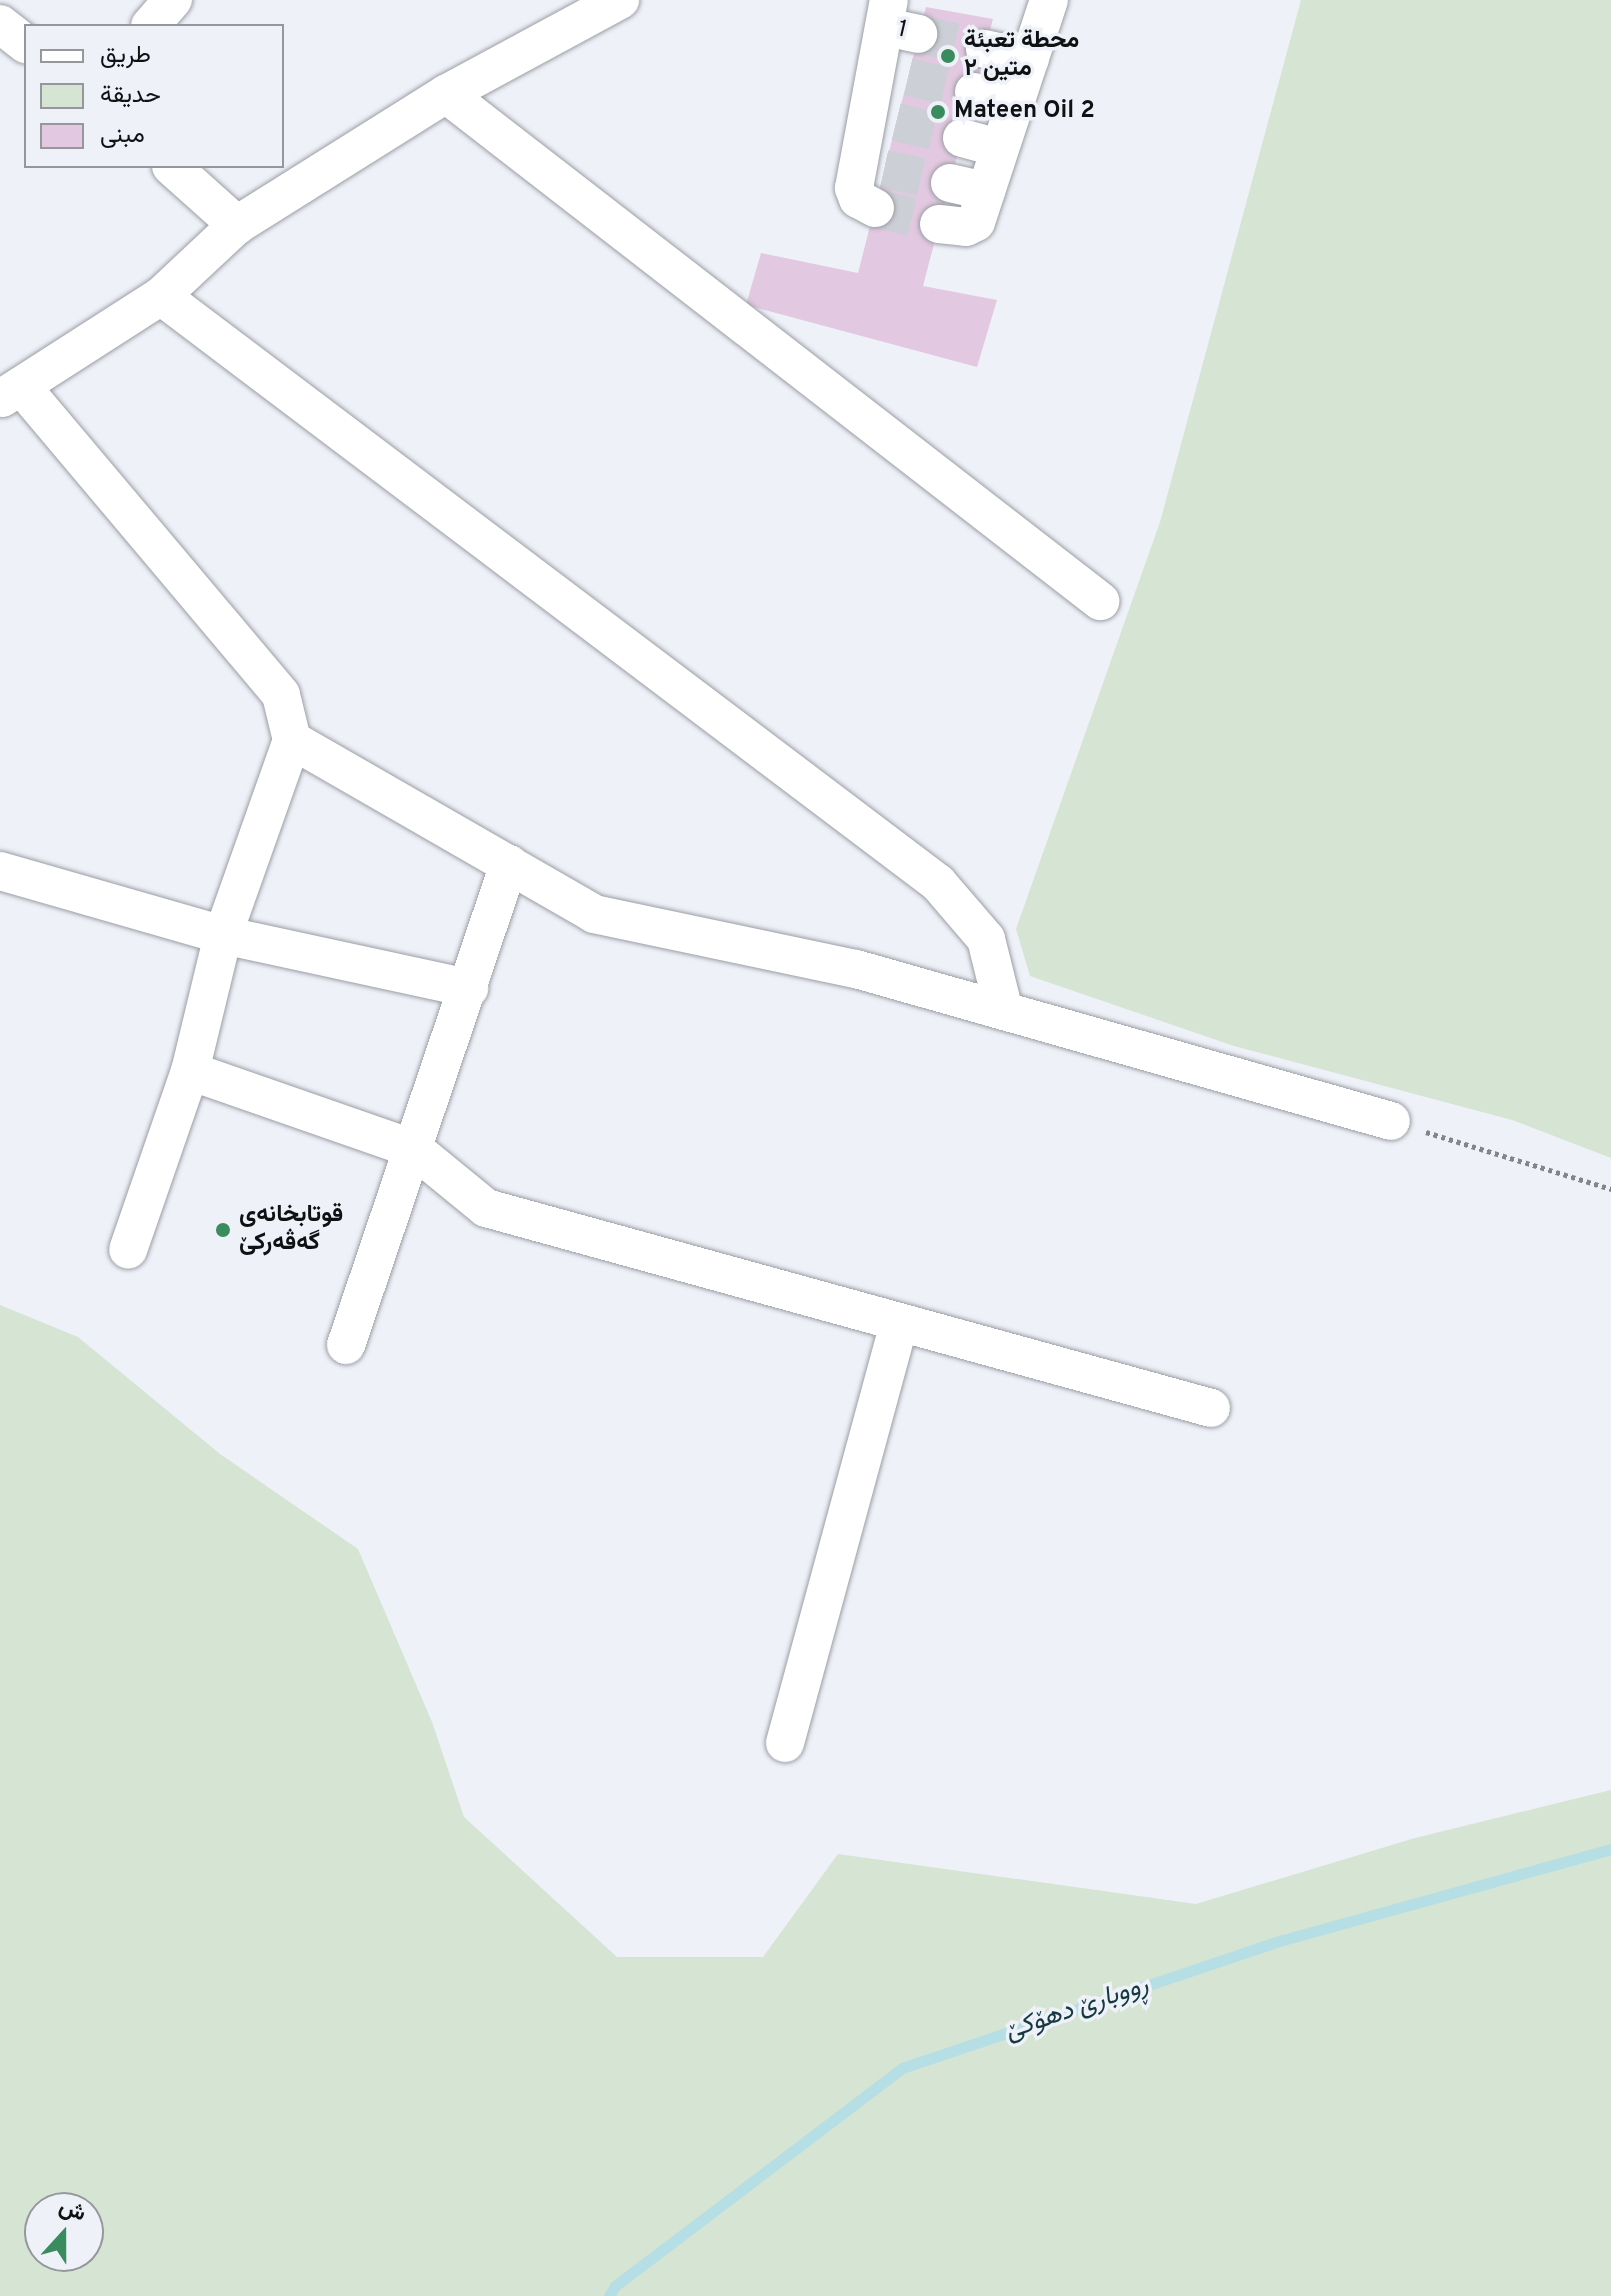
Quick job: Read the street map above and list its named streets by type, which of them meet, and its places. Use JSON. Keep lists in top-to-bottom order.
{
  "water": ["ڕووبارێ دهۆكێ"],
  "places": ["محطة تعبئة متين ٢", "Mateen Oil 2", "قوتابخانەی گەڤەرکێ"],
  "legend": ["طريق", "حديقة", "مبنى"],
  "north": "top"
}
